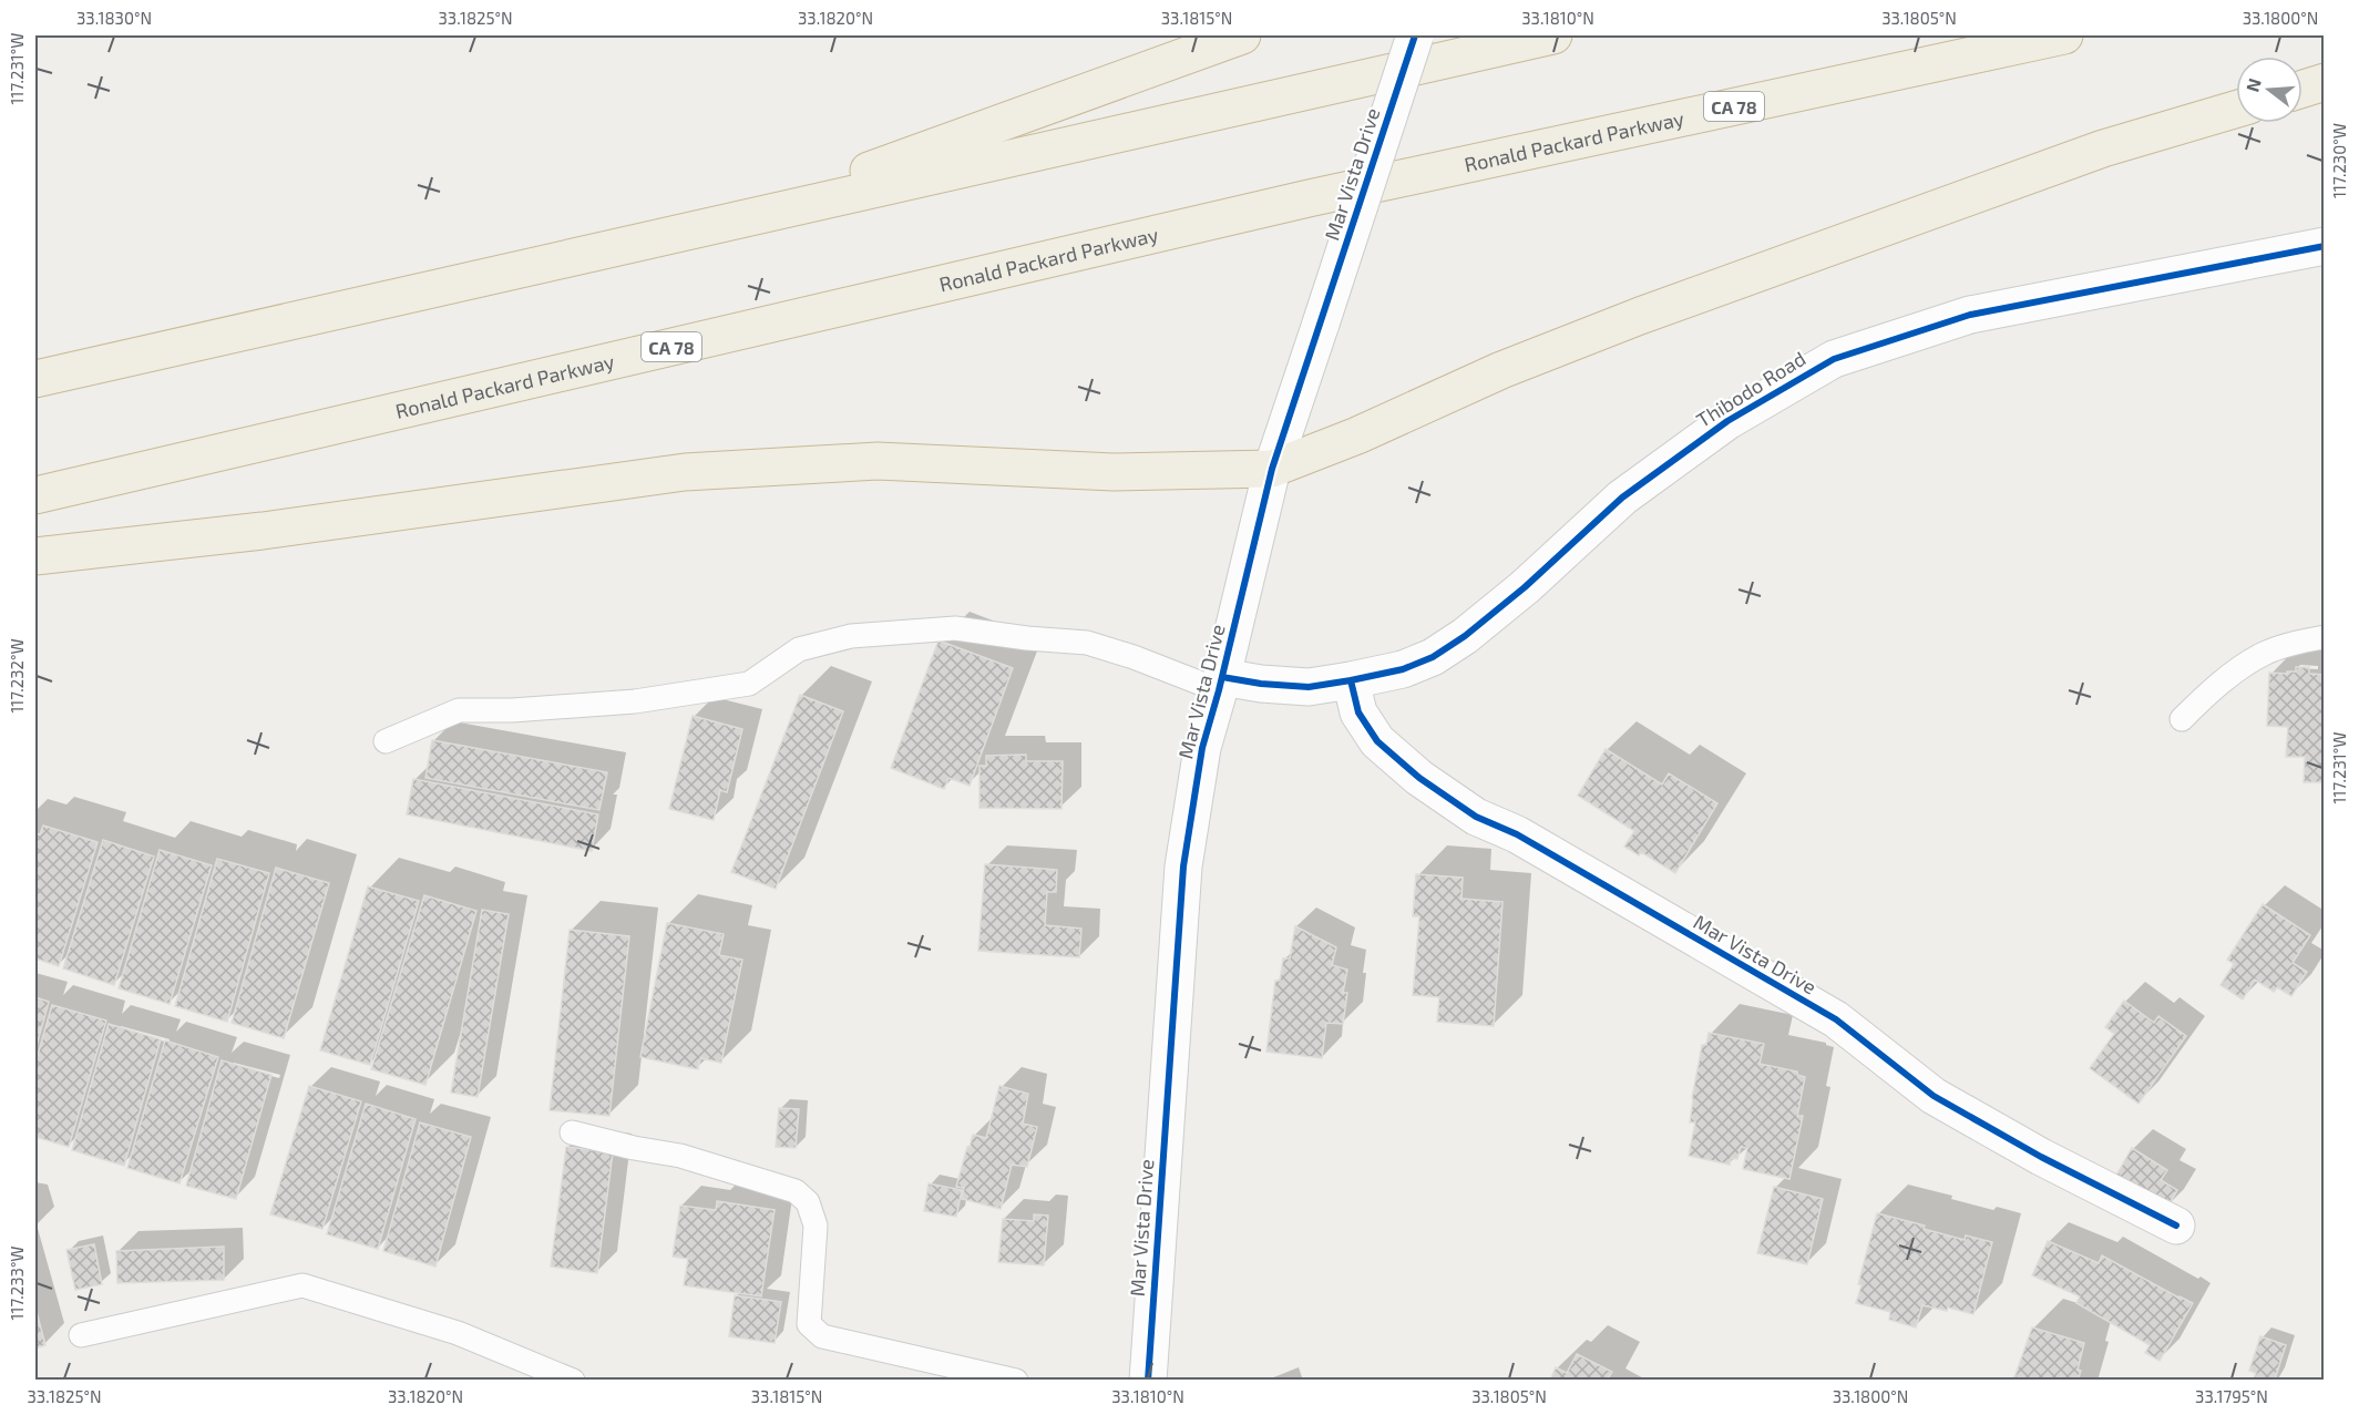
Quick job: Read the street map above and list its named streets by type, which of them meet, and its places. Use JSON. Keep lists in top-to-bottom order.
{
  "streets": {
    "highway": ["CA 78", "Ronald Packard Parkway"],
    "street": ["Mar Vista Drive", "Thibodo Road"]
  },
  "crossings": [
    ["Mar Vista Drive", "Thibodo Road"]
  ],
  "north": "left",
  "coordinates": [
    "33.1830°N",
    "33.1825°N",
    "33.1820°N",
    "33.1815°N",
    "33.1810°N",
    "33.1805°N",
    "33.1800°N",
    "117.231°W",
    "117.230°W",
    "117.232°W",
    "117.233°W",
    "33.1795°N"
  ]
}
